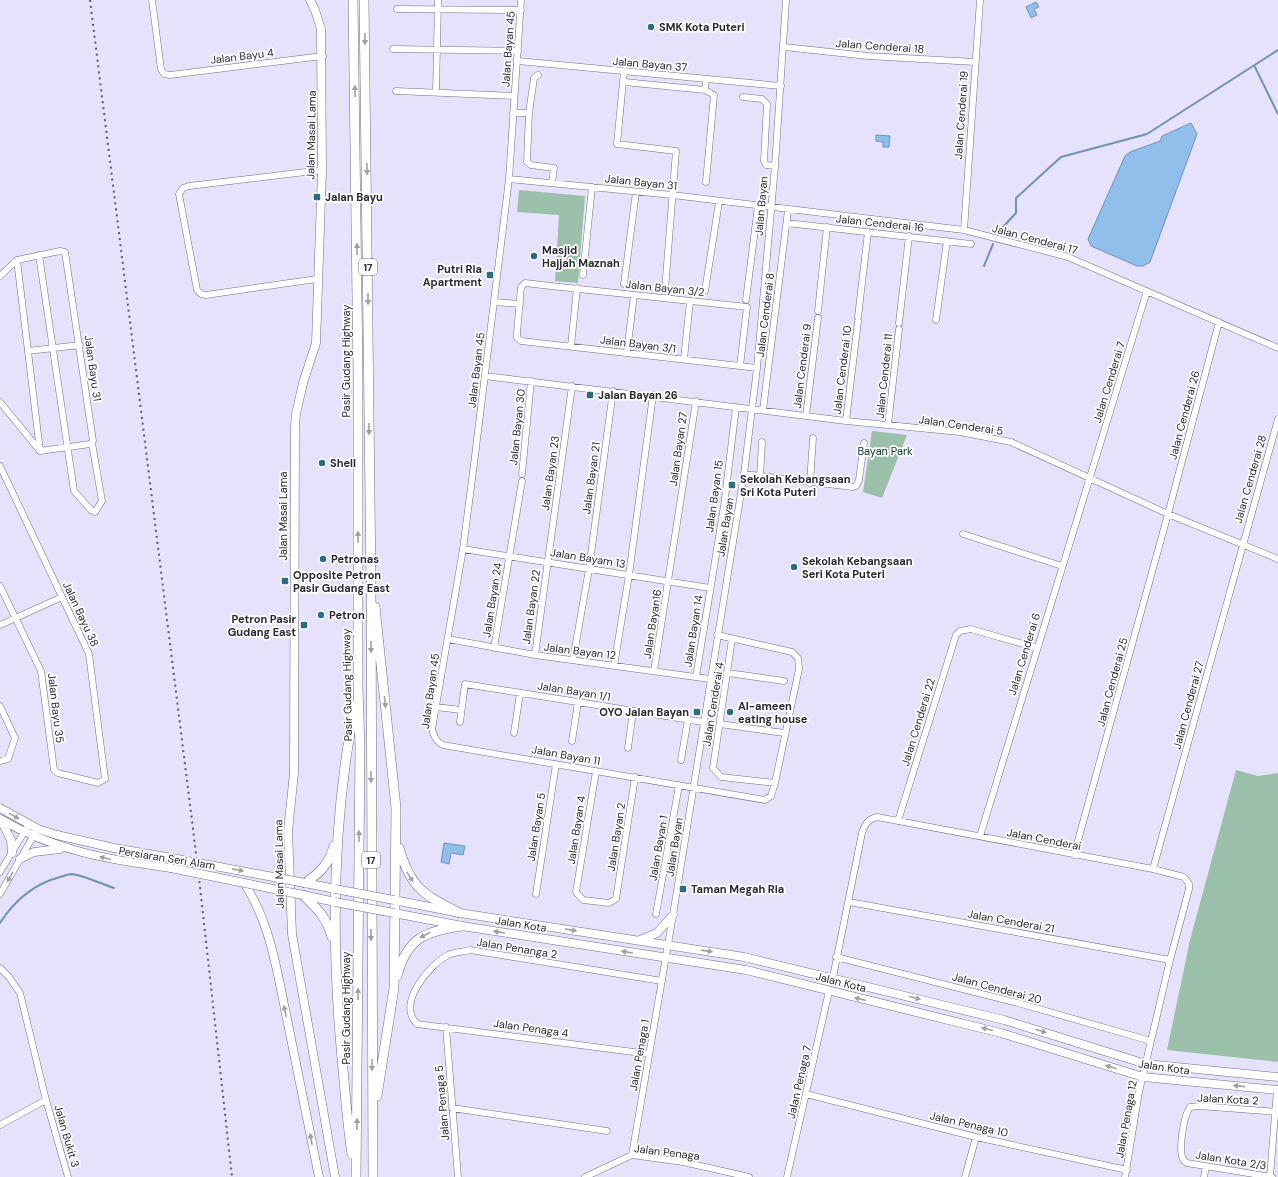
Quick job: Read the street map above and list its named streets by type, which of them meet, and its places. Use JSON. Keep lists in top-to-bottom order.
{
  "streets": {
    "highway": ["17", "Pasir Gudang Highway"],
    "main road": ["Jalan Masai Lama", "Persiaran Seri Alam", "Jalan Kota"],
    "street": [
      "Jalan Cenderai 18",
      "Jalan Bayan 45",
      "Jalan Bayu 4",
      "Jalan Bayan 37",
      "Jalan Cenderai 19",
      "Jalan Bayan 31",
      "Jalan Bayan",
      "Jalan Cenderai 16",
      "Jalan Cenderai 17",
      "Jalan Bayan 3/2",
      "Jalan Cenderai 8",
      "Jalan Bayan 3/1",
      "Jalan Cenderai 9",
      "Jalan Bayu 31",
      "Jalan Cenderai 10",
      "Jalan Cenderai 11",
      "Jalan Cenderai 7",
      "Jalan Cenderai 26",
      "Jalan Cenderai 5",
      "Jalan Bayan 30",
      "Jalan Bayan 27",
      "Jalan Bayan 23",
      "Jalan Bayan 21",
      "Jalan Cenderai 28",
      "Jalan Bayan 15",
      "Jalan Bayam 13",
      "Jalan Bayan 24",
      "Jalan Bayan 22",
      "Jalan Bayu 38",
      "Jalan Bayan16",
      "Jalan Bayan 14",
      "Jalan Bayan 12",
      "Jalan Cenderai 6",
      "Jalan Cenderai 25",
      "Jalan Bayan 1/1",
      "Jalan Cenderai 4",
      "Jalan Cenderai 27",
      "Jalan Bayu 35",
      "Jalan Cenderai 22",
      "Jalan Bayan 11",
      "Jalan Bayan 5",
      "Jalan Bayan 4",
      "Jalan Bayan 2",
      "Jalan Cenderai",
      "Jalan Bayan 1",
      "Jalan Cenderai 21",
      "Jalan Penanga 2",
      "Jalan Cenderai 20",
      "Jalan Penaga 4",
      "Jalan Penaga 1",
      "Jalan Penaga 7",
      "Jalan Kota 2",
      "Jalan Penaga 5",
      "Jalan Penaga 12",
      "Jalan Penaga 10",
      "Jalan Bukit 3",
      "Jalan Penaga",
      "Jalan Kota 2/3"
    ]
  },
  "crossings": [
    ["Jalan Cenderai 18", "Jalan Cenderai 19"],
    ["Jalan Cenderai 18", "Jalan Bayan"],
    ["Jalan Bayan 45", "Jalan Bayan 37"],
    ["Jalan Bayan 45", "Jalan Bayan 31"],
    ["Jalan Bayan 45", "Jalan Bayam 13"],
    ["Jalan Bayan 45", "Jalan Bayan 12"],
    ["Jalan Bayan 45", "Jalan Bayan 11"],
    ["Jalan Bayu 4", "Jalan Masai Lama"],
    ["Jalan Bayan 37", "Jalan Bayan"],
    ["Jalan Cenderai 19", "Jalan Cenderai 17"],
    ["Jalan Bayan 31", "Jalan Bayan"],
    ["Jalan Bayan 31", "Jalan Cenderai 17"],
    ["Jalan Bayan", "Jalan Cenderai 17"],
    ["Jalan Bayan", "Jalan Bayan 3/1"],
    ["Jalan Bayan", "Jalan Cenderai 5"],
    ["Jalan Bayan", "Jalan Bayan 12"],
    ["Jalan Bayan", "Jalan Bayan 1/1"],
    ["Jalan Bayan", "Jalan Bayan 11"],
    ["Jalan Bayan", "Jalan Kota"],
    ["Jalan Bayan", "Jalan Penaga 1"],
    ["Jalan Cenderai 16", "Jalan Cenderai 8"],
    ["Jalan Cenderai 16", "Jalan Cenderai 9"],
    ["Jalan Cenderai 16", "Jalan Cenderai 10"],
    ["Jalan Cenderai 16", "Jalan Cenderai 11"],
    ["Jalan Cenderai 17", "Jalan Cenderai 8"],
    ["Jalan Cenderai 17", "Jalan Cenderai 7"],
    ["Jalan Cenderai 17", "Jalan Cenderai 26"],
    ["Jalan Bayan 3/2", "Jalan Bayan 3/1"],
    ["Jalan Cenderai 8", "Jalan Cenderai 5"],
    ["Jalan Cenderai 9", "Jalan Cenderai 5"],
    ["Jalan Cenderai 10", "Jalan Cenderai 5"],
    ["Jalan Cenderai 11", "Jalan Cenderai 5"],
    ["Jalan Cenderai 7", "Jalan Cenderai 5"],
    ["Jalan Cenderai 7", "Jalan Cenderai 6"],
    ["Jalan Cenderai 26", "Jalan Cenderai 5"],
    ["Jalan Cenderai 26", "Jalan Cenderai 25"],
    ["Jalan Cenderai 5", "Jalan Cenderai 28"],
    ["Jalan Cenderai 5", "Jalan Cenderai 6"],
    ["Jalan Cenderai 5", "Jalan Cenderai 25"],
    ["Jalan Cenderai 5", "Jalan Cenderai 27"],
    ["Jalan Bayan 30", "Jalan Bayam 13"],
    ["Jalan Bayan 30", "Jalan Bayan 24"],
    ["Jalan Bayan 27", "Jalan Bayam 13"],
    ["Jalan Bayan 27", "Jalan Bayan16"],
    ["Jalan Bayan 23", "Jalan Bayam 13"],
    ["Jalan Bayan 23", "Jalan Bayan 22"],
    ["Jalan Bayan 21", "Jalan Bayam 13"],
    ["Jalan Bayan 21", "Jalan Bayan 12"],
    ["Jalan Cenderai 28", "Jalan Cenderai 27"],
    ["Jalan Bayan 15", "Jalan Bayam 13"],
    ["Jalan Bayan 15", "Jalan Bayan 14"],
    ["Jalan Bayam 13", "Jalan Bayan 24"],
    ["Jalan Bayam 13", "Jalan Bayan 22"],
    ["Jalan Bayam 13", "Jalan Bayan16"],
    ["Jalan Bayam 13", "Jalan Bayan 14"],
    ["Jalan Bayan 24", "Jalan Bayan 12"],
    ["Jalan Bayan 22", "Jalan Bayan 12"],
    ["Jalan Bayu 38", "Jalan Bayu 35"],
    ["Jalan Bayan16", "Jalan Bayan 12"],
    ["Jalan Bayan 14", "Jalan Bayan 12"],
    ["Jalan Cenderai 6", "Jalan Cenderai 22"],
    ["Jalan Cenderai 6", "Jalan Cenderai"],
    ["Jalan Cenderai 25", "Jalan Cenderai"],
    ["Jalan Cenderai 4", "Jalan Bayan 11"],
    ["Jalan Cenderai 27", "Jalan Cenderai"],
    ["Jalan Cenderai 22", "Jalan Cenderai"],
    ["Jalan Bayan 11", "Jalan Bayan 5"],
    ["Jalan Bayan 11", "Jalan Bayan 4"],
    ["Jalan Bayan 11", "Jalan Bayan 2"],
    ["Jalan Bayan 11", "Jalan Bayan 1"],
    ["Jalan Bayan 4", "Jalan Bayan 2"],
    ["Jalan Cenderai", "Jalan Cenderai 21"],
    ["Jalan Cenderai", "Jalan Kota"],
    ["Jalan Cenderai", "Jalan Cenderai 20"],
    ["Jalan Cenderai", "Jalan Penaga 12"],
    ["Persiaran Seri Alam", "Jalan Kota"],
    ["Jalan Kota", "Jalan Penaga 1"],
    ["Jalan Kota", "Jalan Penaga 7"],
    ["Jalan Kota", "Jalan Penaga 12"],
    ["Jalan Penanga 2", "Jalan Penaga 4"],
    ["Jalan Penanga 2", "Jalan Penaga 1"],
    ["Jalan Penaga 4", "Jalan Penaga 1"],
    ["Jalan Penaga 4", "Jalan Penaga 5"],
    ["Jalan Penaga 1", "Jalan Penaga"],
    ["Jalan Penaga 7", "Jalan Penaga 10"],
    ["Jalan Kota 2", "Jalan Kota 2/3"],
    ["Jalan Penaga 12", "Jalan Penaga 10"]
  ],
  "parks": ["Bayan Park"],
  "places": {
    "other": [
      "SMK Kota Puteri",
      "Masjid Hajjah Maznah",
      "Shell",
      "Petronas",
      "Sekolah Kebangsaan Seri Kota Puteri",
      "Petron",
      "Al-ameen eating house"
    ],
    "transit": [
      "Jalan Bayu",
      "Putri Ria Apartment",
      "Jalan Bayan 26",
      "Sekolah Kebangsaan Sri Kota Puteri",
      "Opposite Petron Pasir Gudang East",
      "Petron Pasir Gudang East",
      "OYO Jalan Bayan",
      "Taman Megah Ria"
    ]
  }
}
